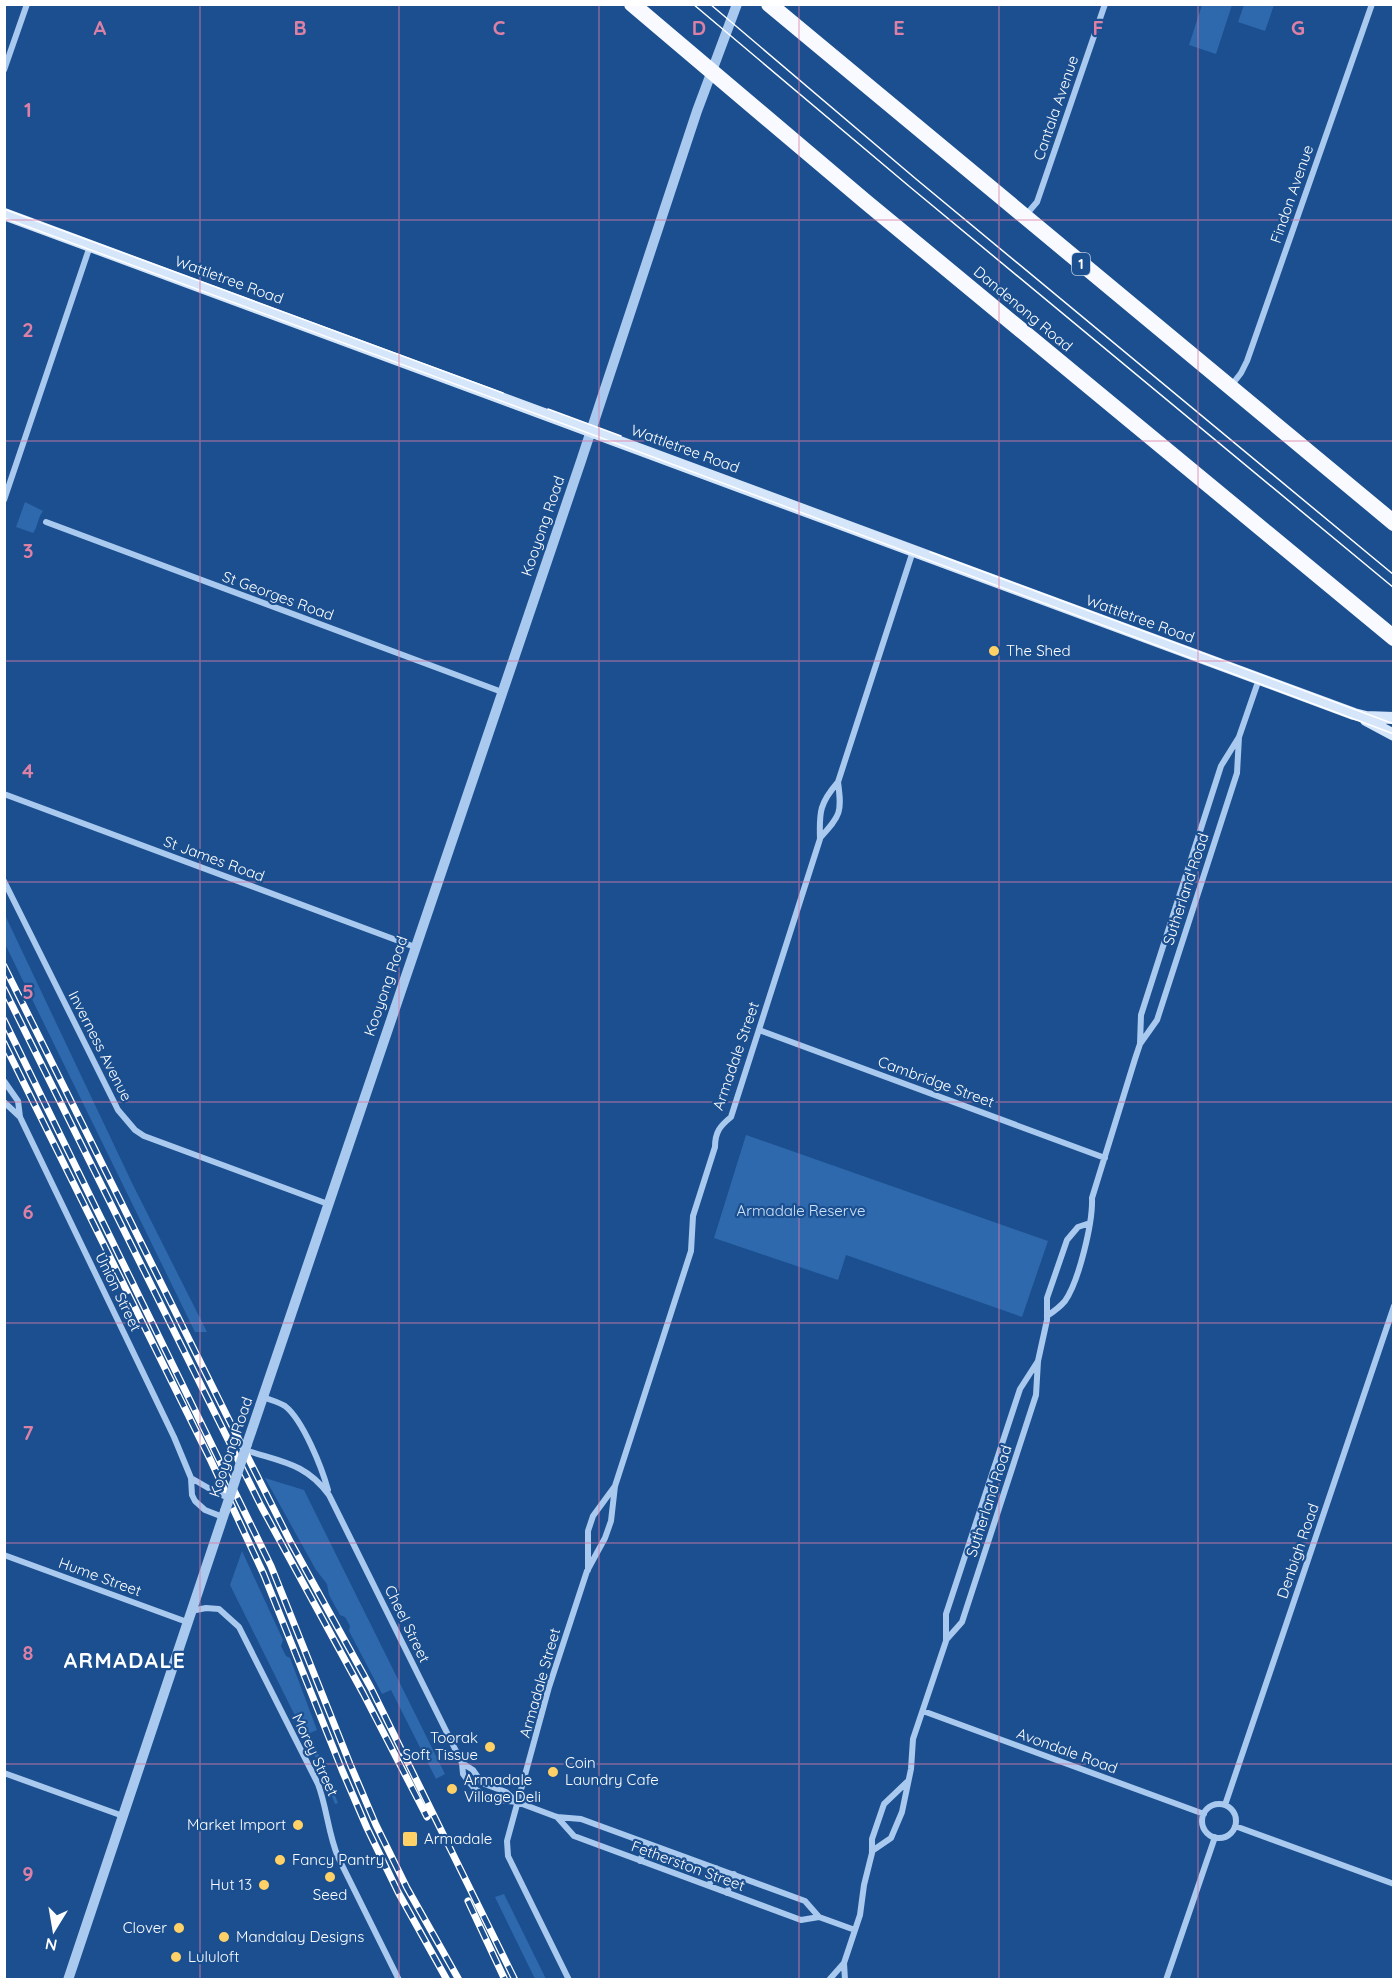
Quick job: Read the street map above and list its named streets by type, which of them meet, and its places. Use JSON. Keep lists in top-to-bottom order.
{
  "streets": {
    "highway": ["1", "Dandenong Road"],
    "main road": ["Wattletree Road"],
    "street": [
      "Cantala Avenue",
      "Findon Avenue",
      "Kooyong Road",
      "St Georges Road",
      "St James Road",
      "Sutherland Road",
      "Inverness Avenue",
      "Armadale Street",
      "Cambridge Street",
      "Union Street",
      "Denbigh Road",
      "Hume Street",
      "Cheel Street",
      "Avondale Road",
      "Morey Street",
      "Fetherston Street"
    ]
  },
  "crossings": [
    ["Cantala Avenue", "1"],
    ["Findon Avenue", "1"],
    ["Wattletree Road", "Kooyong Road"],
    ["Wattletree Road", "Sutherland Road"],
    ["Wattletree Road", "Armadale Street"],
    ["Dandenong Road", "Kooyong Road"],
    ["Kooyong Road", "St Georges Road"],
    ["Kooyong Road", "St James Road"],
    ["Kooyong Road", "Inverness Avenue"],
    ["Kooyong Road", "Union Street"],
    ["Kooyong Road", "Hume Street"],
    ["Kooyong Road", "Cheel Street"],
    ["Kooyong Road", "Morey Street"],
    ["Sutherland Road", "Cambridge Street"],
    ["Sutherland Road", "Avondale Road"],
    ["Armadale Street", "Cambridge Street"],
    ["Armadale Street", "Cheel Street"],
    ["Armadale Street", "Fetherston Street"],
    ["Denbigh Road", "Avondale Road"],
    ["Hume Street", "Morey Street"],
    ["Cheel Street", "Fetherston Street"]
  ],
  "districts": ["ARMADALE"],
  "parks": ["Armadale Reserve"],
  "places": {
    "other": [
      "The Shed",
      "Toorak Soft Tissue",
      "Coin Laundry Cafe",
      "Armadale Village Deli",
      "Market Import",
      "Fancy Pantry",
      "Seed",
      "Hut 13",
      "Clover",
      "Mandalay Designs",
      "Lululoft"
    ],
    "transit": ["Armadale"]
  },
  "north": "bottom",
  "grid": {
    "columns": [
      "A",
      "B",
      "C",
      "D",
      "E",
      "F",
      "G"
    ],
    "rows": [
      "1",
      "2",
      "3",
      "4",
      "5",
      "6",
      "7",
      "8",
      "9"
    ]
  }
}
